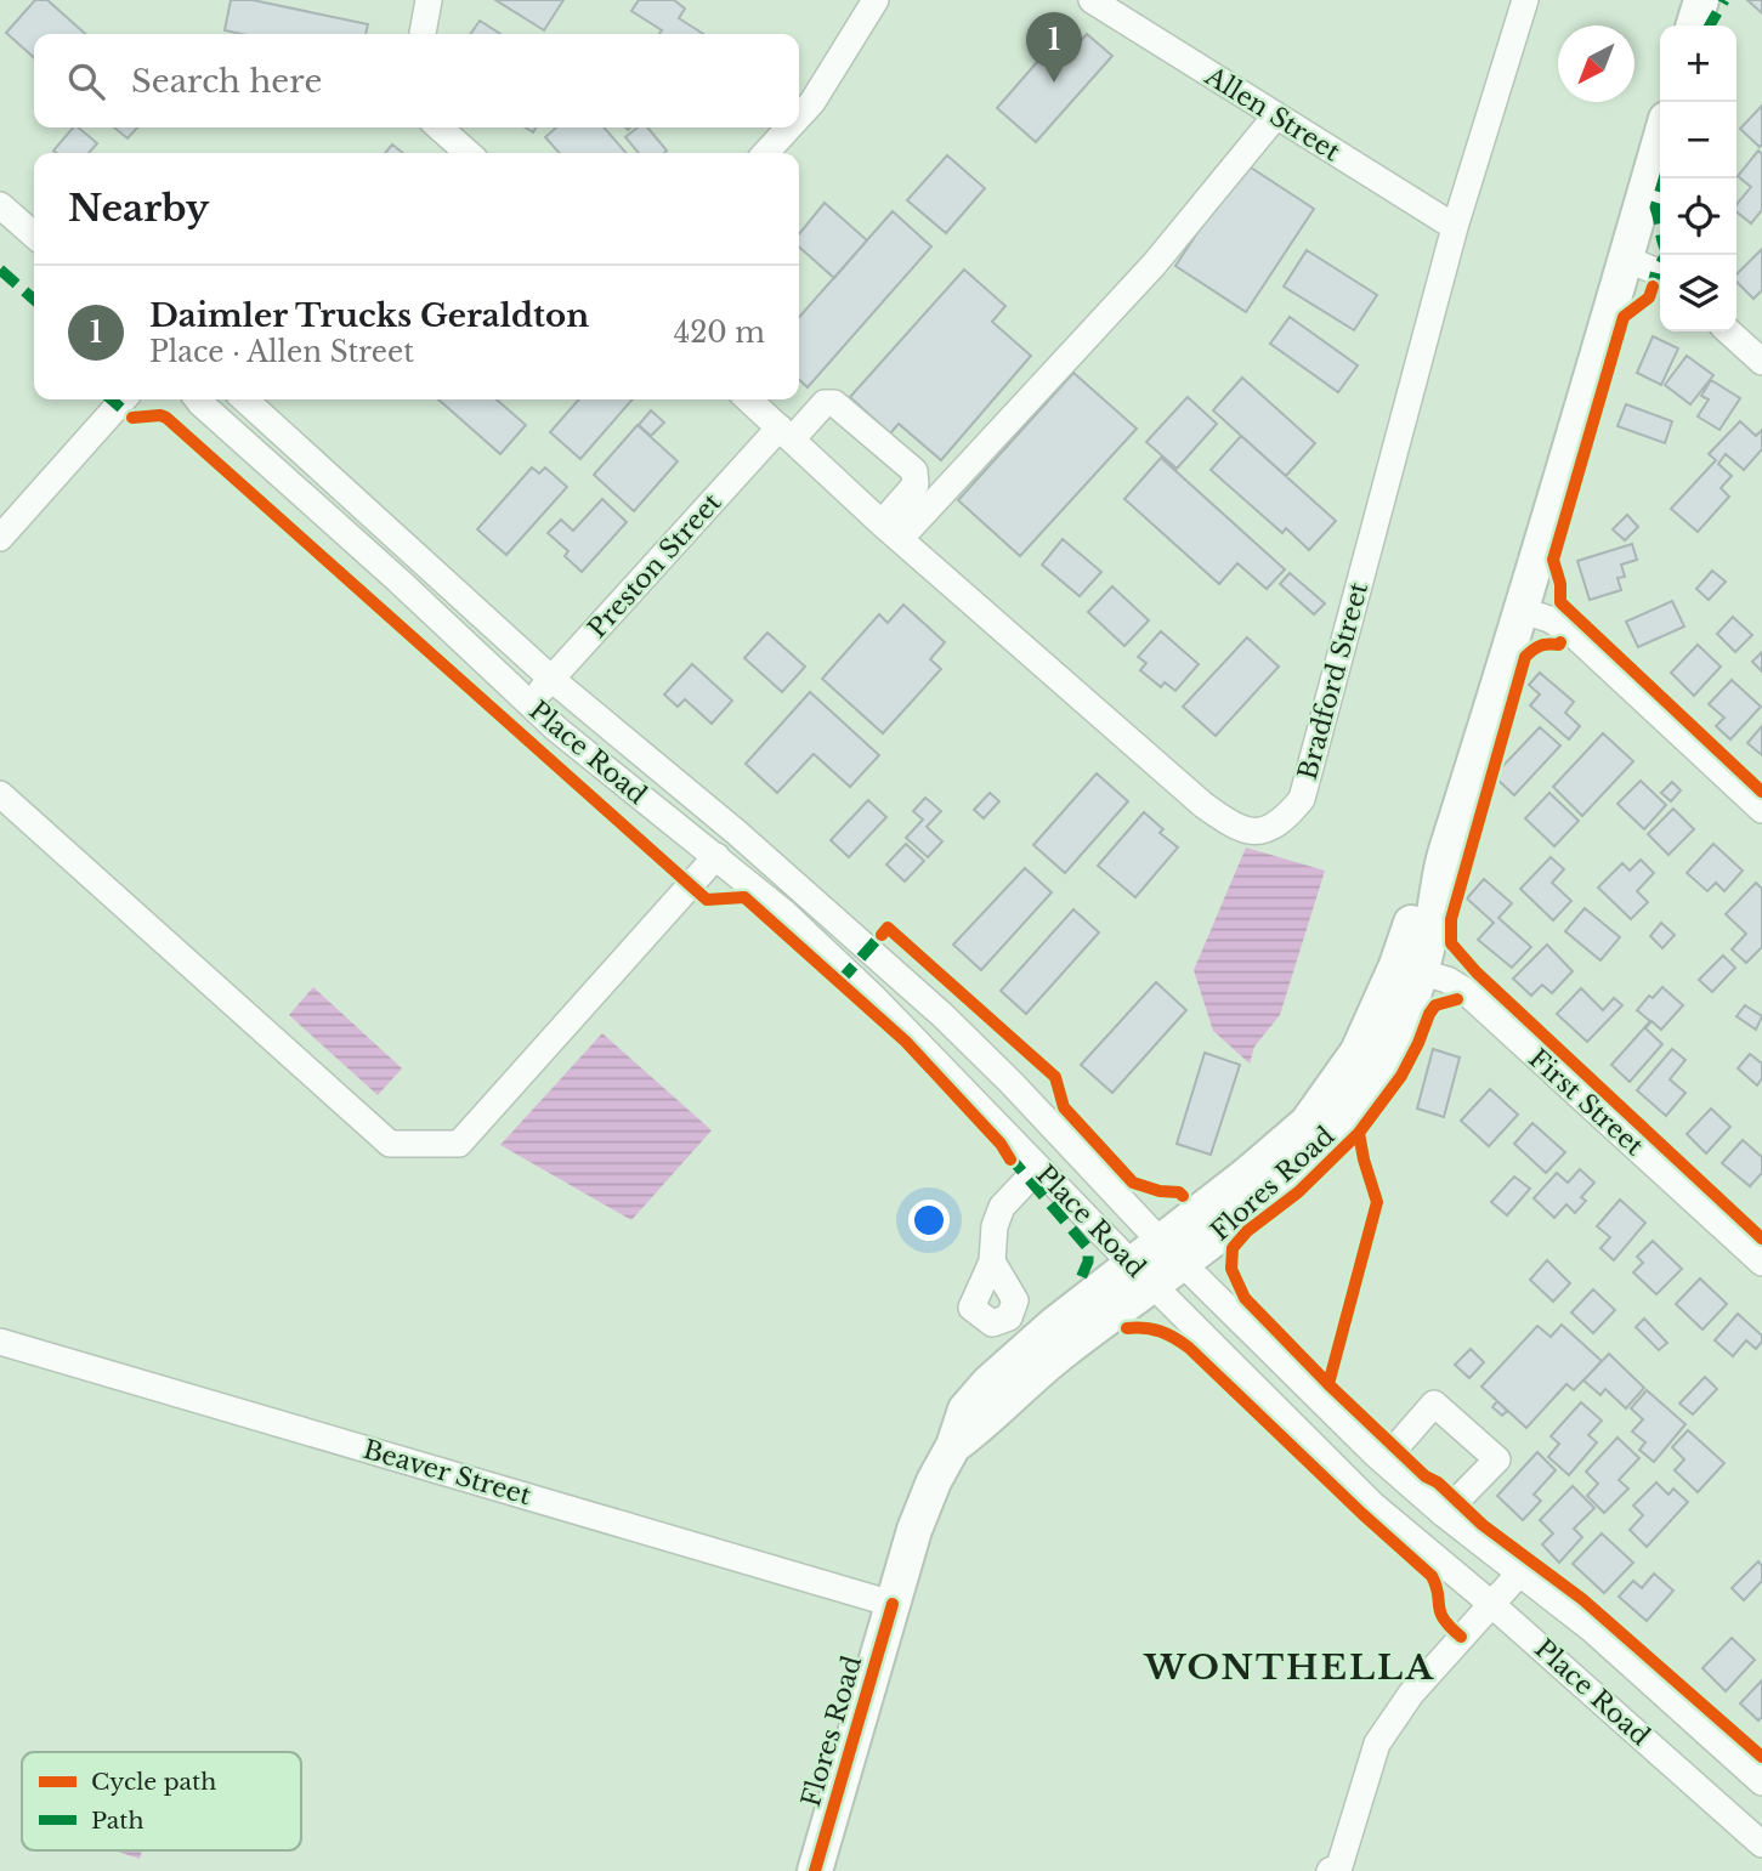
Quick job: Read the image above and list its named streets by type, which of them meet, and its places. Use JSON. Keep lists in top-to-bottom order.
{
  "streets": {
    "main road": ["Flores Road"],
    "street": [
      "Allen Street",
      "Preston Street",
      "Bradford Street",
      "Place Road",
      "First Street",
      "Beaver Street"
    ]
  },
  "crossings": [
    ["Allen Street", "Bradford Street"],
    ["Preston Street", "Bradford Street"],
    ["Preston Street", "Place Road"],
    ["Place Road", "Flores Road"],
    ["First Street", "Flores Road"],
    ["Flores Road", "Beaver Street"]
  ],
  "districts": ["WONTHELLA"],
  "legend": ["Cycle path", "Path"],
  "north": "bottom left",
  "page": {
    "pins": "1",
    "map_buttons": ["+", "−"],
    "search": "Search here",
    "heading": "Nearby",
    "list": [
      {
        "mark": "1",
        "name": "Daimler Trucks Geraldton",
        "note": "Place · Allen Street",
        "value": "420 m"
      }
    ]
  }
}
